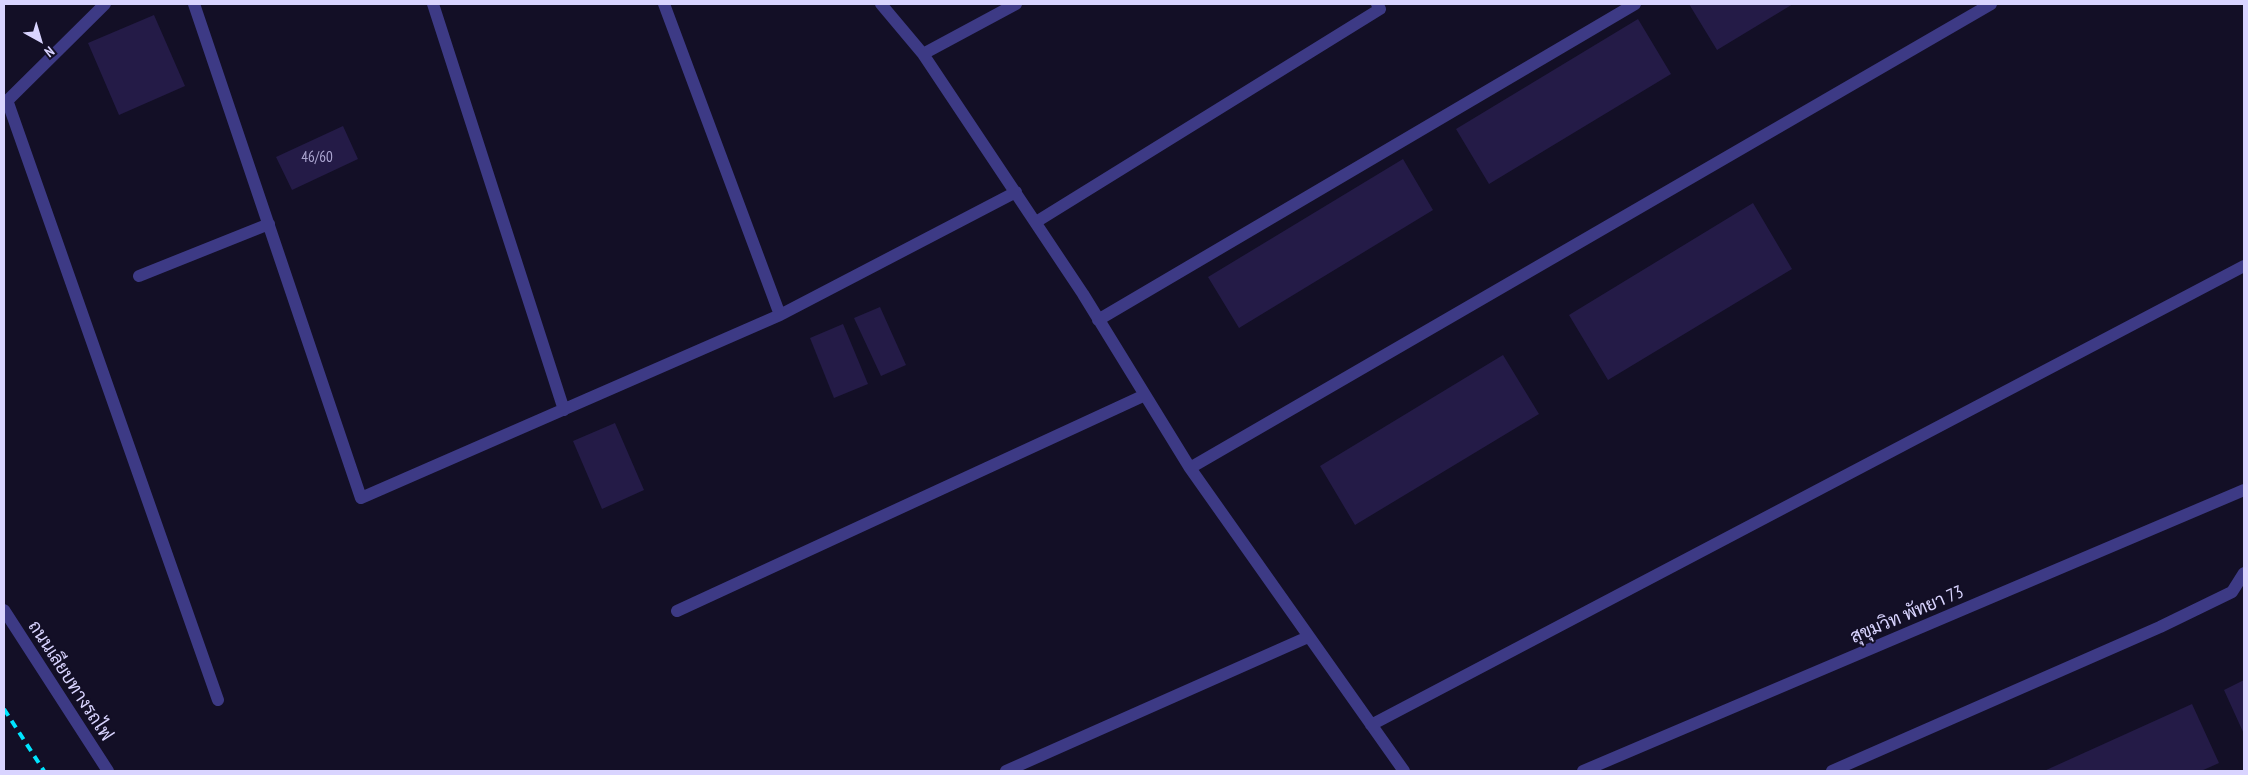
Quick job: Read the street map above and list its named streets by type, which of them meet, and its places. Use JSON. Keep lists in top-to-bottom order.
{
  "streets": {
    "street": ["สุขุมวิท พัทยา 73", "ถนนเลียบทางรถไฟ"]
  },
  "house_numbers": ["46/60"],
  "north": "bottom right"
}
